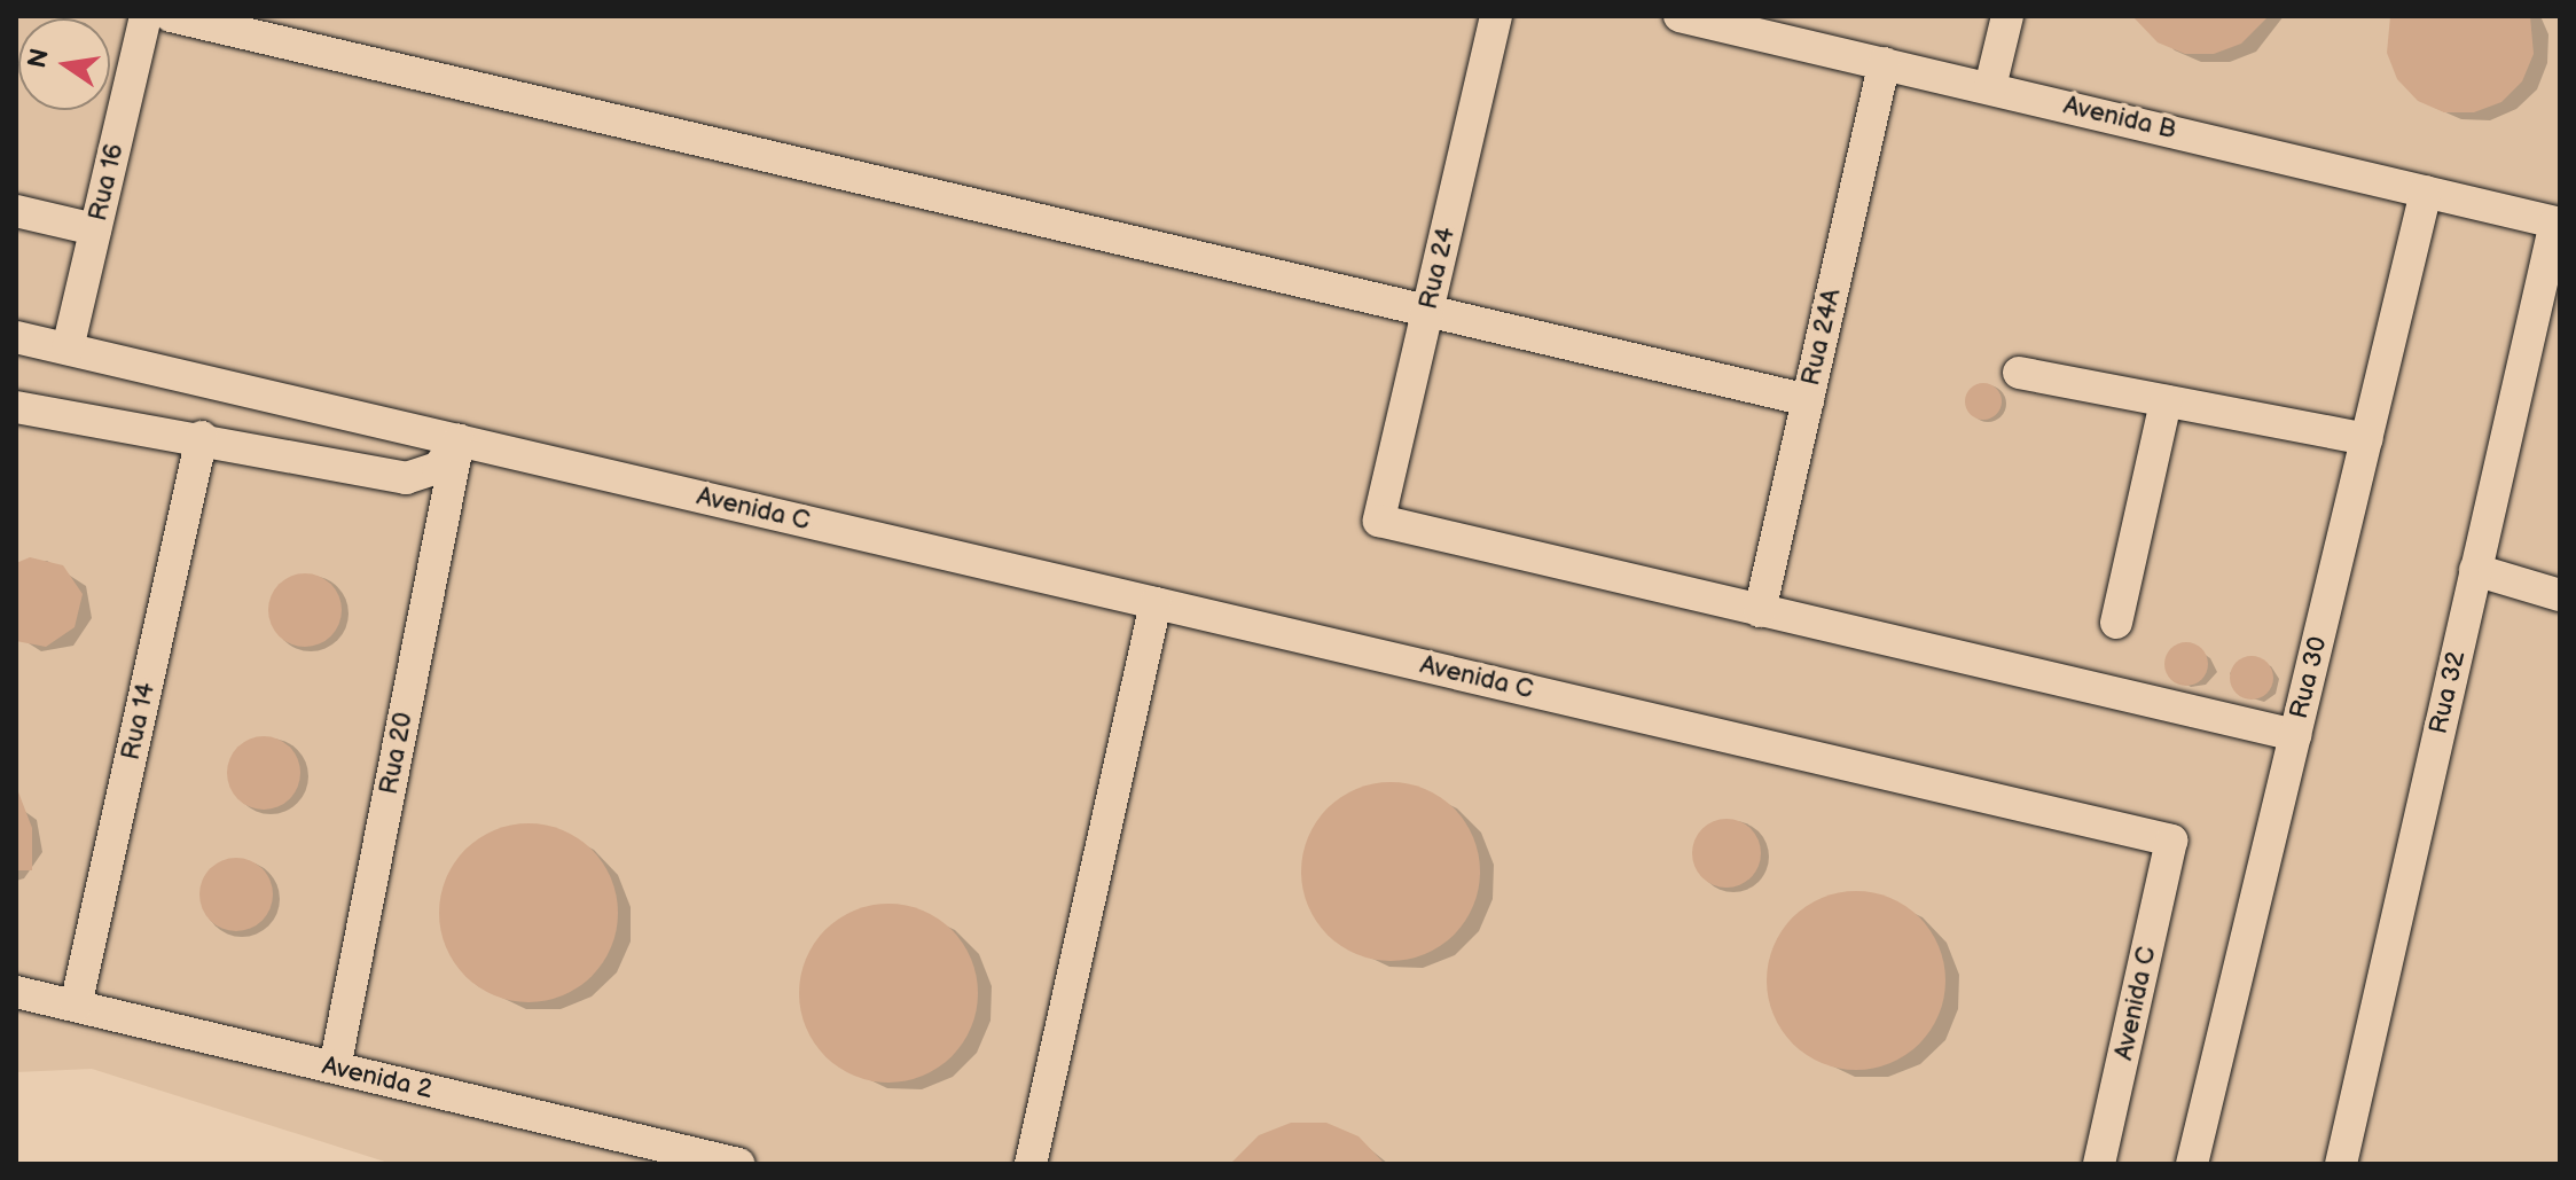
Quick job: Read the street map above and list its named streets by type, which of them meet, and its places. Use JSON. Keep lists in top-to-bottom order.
{
  "streets": {
    "lane": [
      "Avenida B",
      "Rua 16",
      "Rua 24",
      "Rua 24A",
      "Avenida C",
      "Rua 30",
      "Rua 32",
      "Rua 14",
      "Rua 20",
      "Avenida 2"
    ]
  },
  "crossings": [
    ["Avenida B", "Rua 24A"],
    ["Avenida B", "Rua 30"],
    ["Avenida B", "Rua 32"],
    ["Rua 16", "Avenida C"],
    ["Rua 24", "Rua 24A"],
    ["Avenida C", "Rua 20"],
    ["Rua 14", "Avenida 2"],
    ["Rua 20", "Avenida 2"]
  ],
  "north": "left"
}
